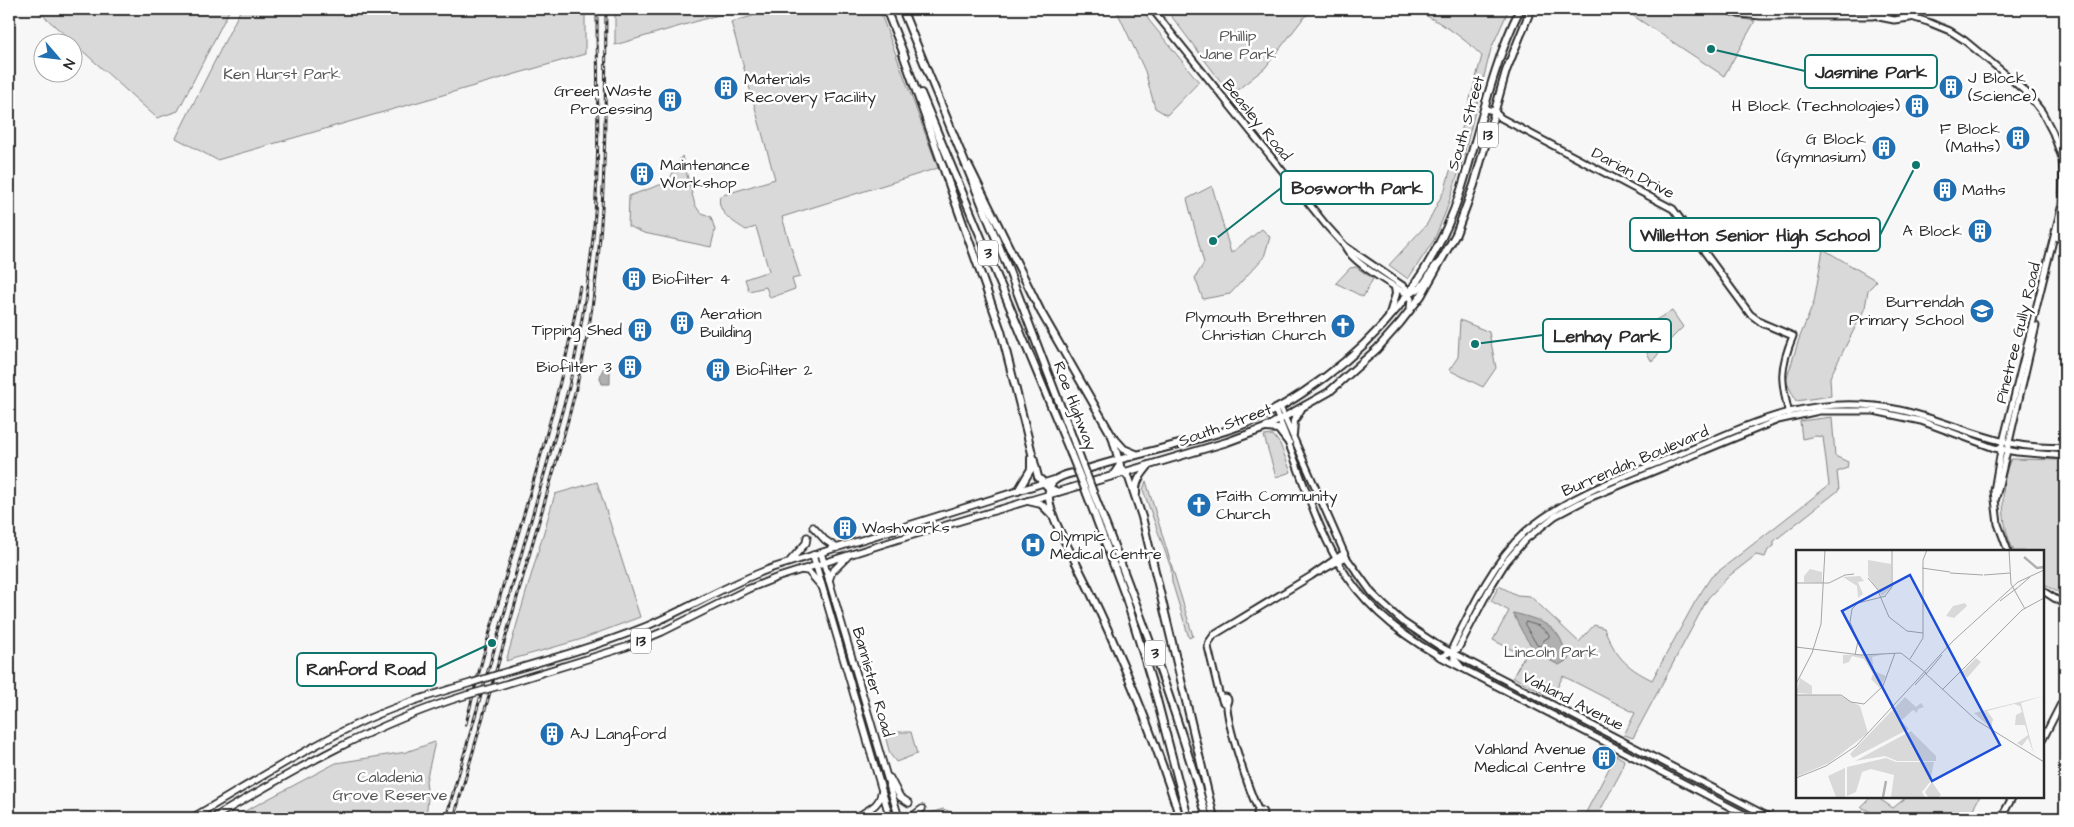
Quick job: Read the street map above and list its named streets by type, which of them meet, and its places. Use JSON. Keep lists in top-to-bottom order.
{
  "streets": {
    "highway": [
      "South Street",
      "13",
      "3",
      "Roe Highway"
    ],
    "main road": [
      "Beasley Road",
      "Darian Drive",
      "Pinetree Gully Road",
      "Burrendah Boulevard",
      "Bannister Road",
      "Vahland Avenue"
    ]
  },
  "crossings": [
    ["Beasley Road", "South Street"],
    ["South Street", "13"],
    ["South Street", "Darian Drive"],
    ["South Street", "Bannister Road"],
    ["South Street", "Vahland Avenue"],
    ["13", "Bannister Road"],
    ["Darian Drive", "Burrendah Boulevard"],
    ["Pinetree Gully Road", "Burrendah Boulevard"],
    ["Burrendah Boulevard", "Vahland Avenue"]
  ],
  "parks": [
    "Phillip Jane Park",
    "Ken Hurst Park",
    "Lincoln Park",
    "Caladenia Grove Reserve"
  ],
  "places": {
    "other": [
      "Jasmine Park",
      "Willetton Senior High School",
      "Bosworth Park",
      "Lenhay Park",
      "Ranford Road"
    ],
    "building": [
      "J Block (Science)",
      "Materials Recovery Facility",
      "Green Waste Processing",
      "H Block (Technologies)",
      "F Block (Maths)",
      "G Block (Gymnasium)",
      "Maintenance Workshop",
      "Maths",
      "A Block",
      "Biofilter 4",
      "Aeration Building",
      "Tipping Shed",
      "Biofilter 3",
      "Biofilter 2",
      "Washworks",
      "AJ Langford",
      "Vahland Avenue Medical Centre"
    ],
    "school or university": ["Burrendah Primary School"],
    "church": ["Plymouth Brethren Christian Church", "Faith Community Church"],
    "hospital": ["Olympic Medical Centre"]
  },
  "north": "bottom right"
}
